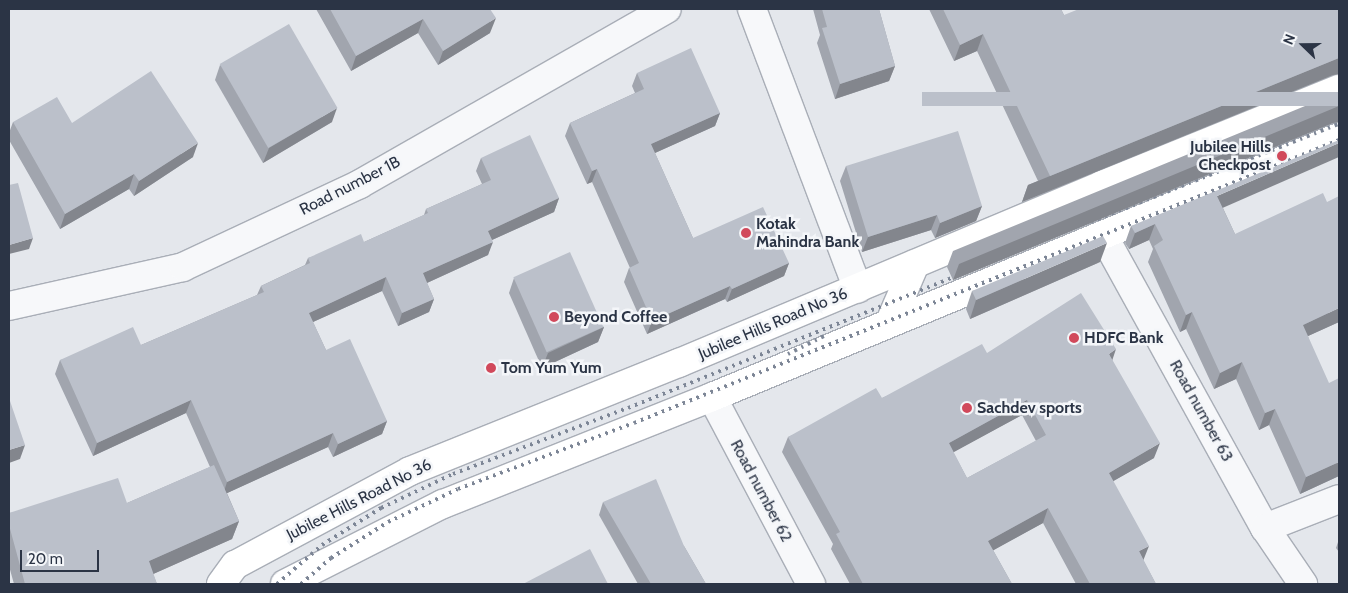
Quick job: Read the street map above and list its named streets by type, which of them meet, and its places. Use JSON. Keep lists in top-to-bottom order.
{
  "streets": {
    "main road": ["Jubilee Hills Road No 36"],
    "street": ["Road number 1B", "Road number 63", "Road number 62"]
  },
  "places": [
    "Jubilee Hills Checkpost",
    "Kotak Mahindra Bank",
    "Beyond Coffee",
    "HDFC Bank",
    "Tom Yum Yum",
    "Sachdev sports"
  ],
  "scale_bar": "20 m",
  "north": "left"
}
